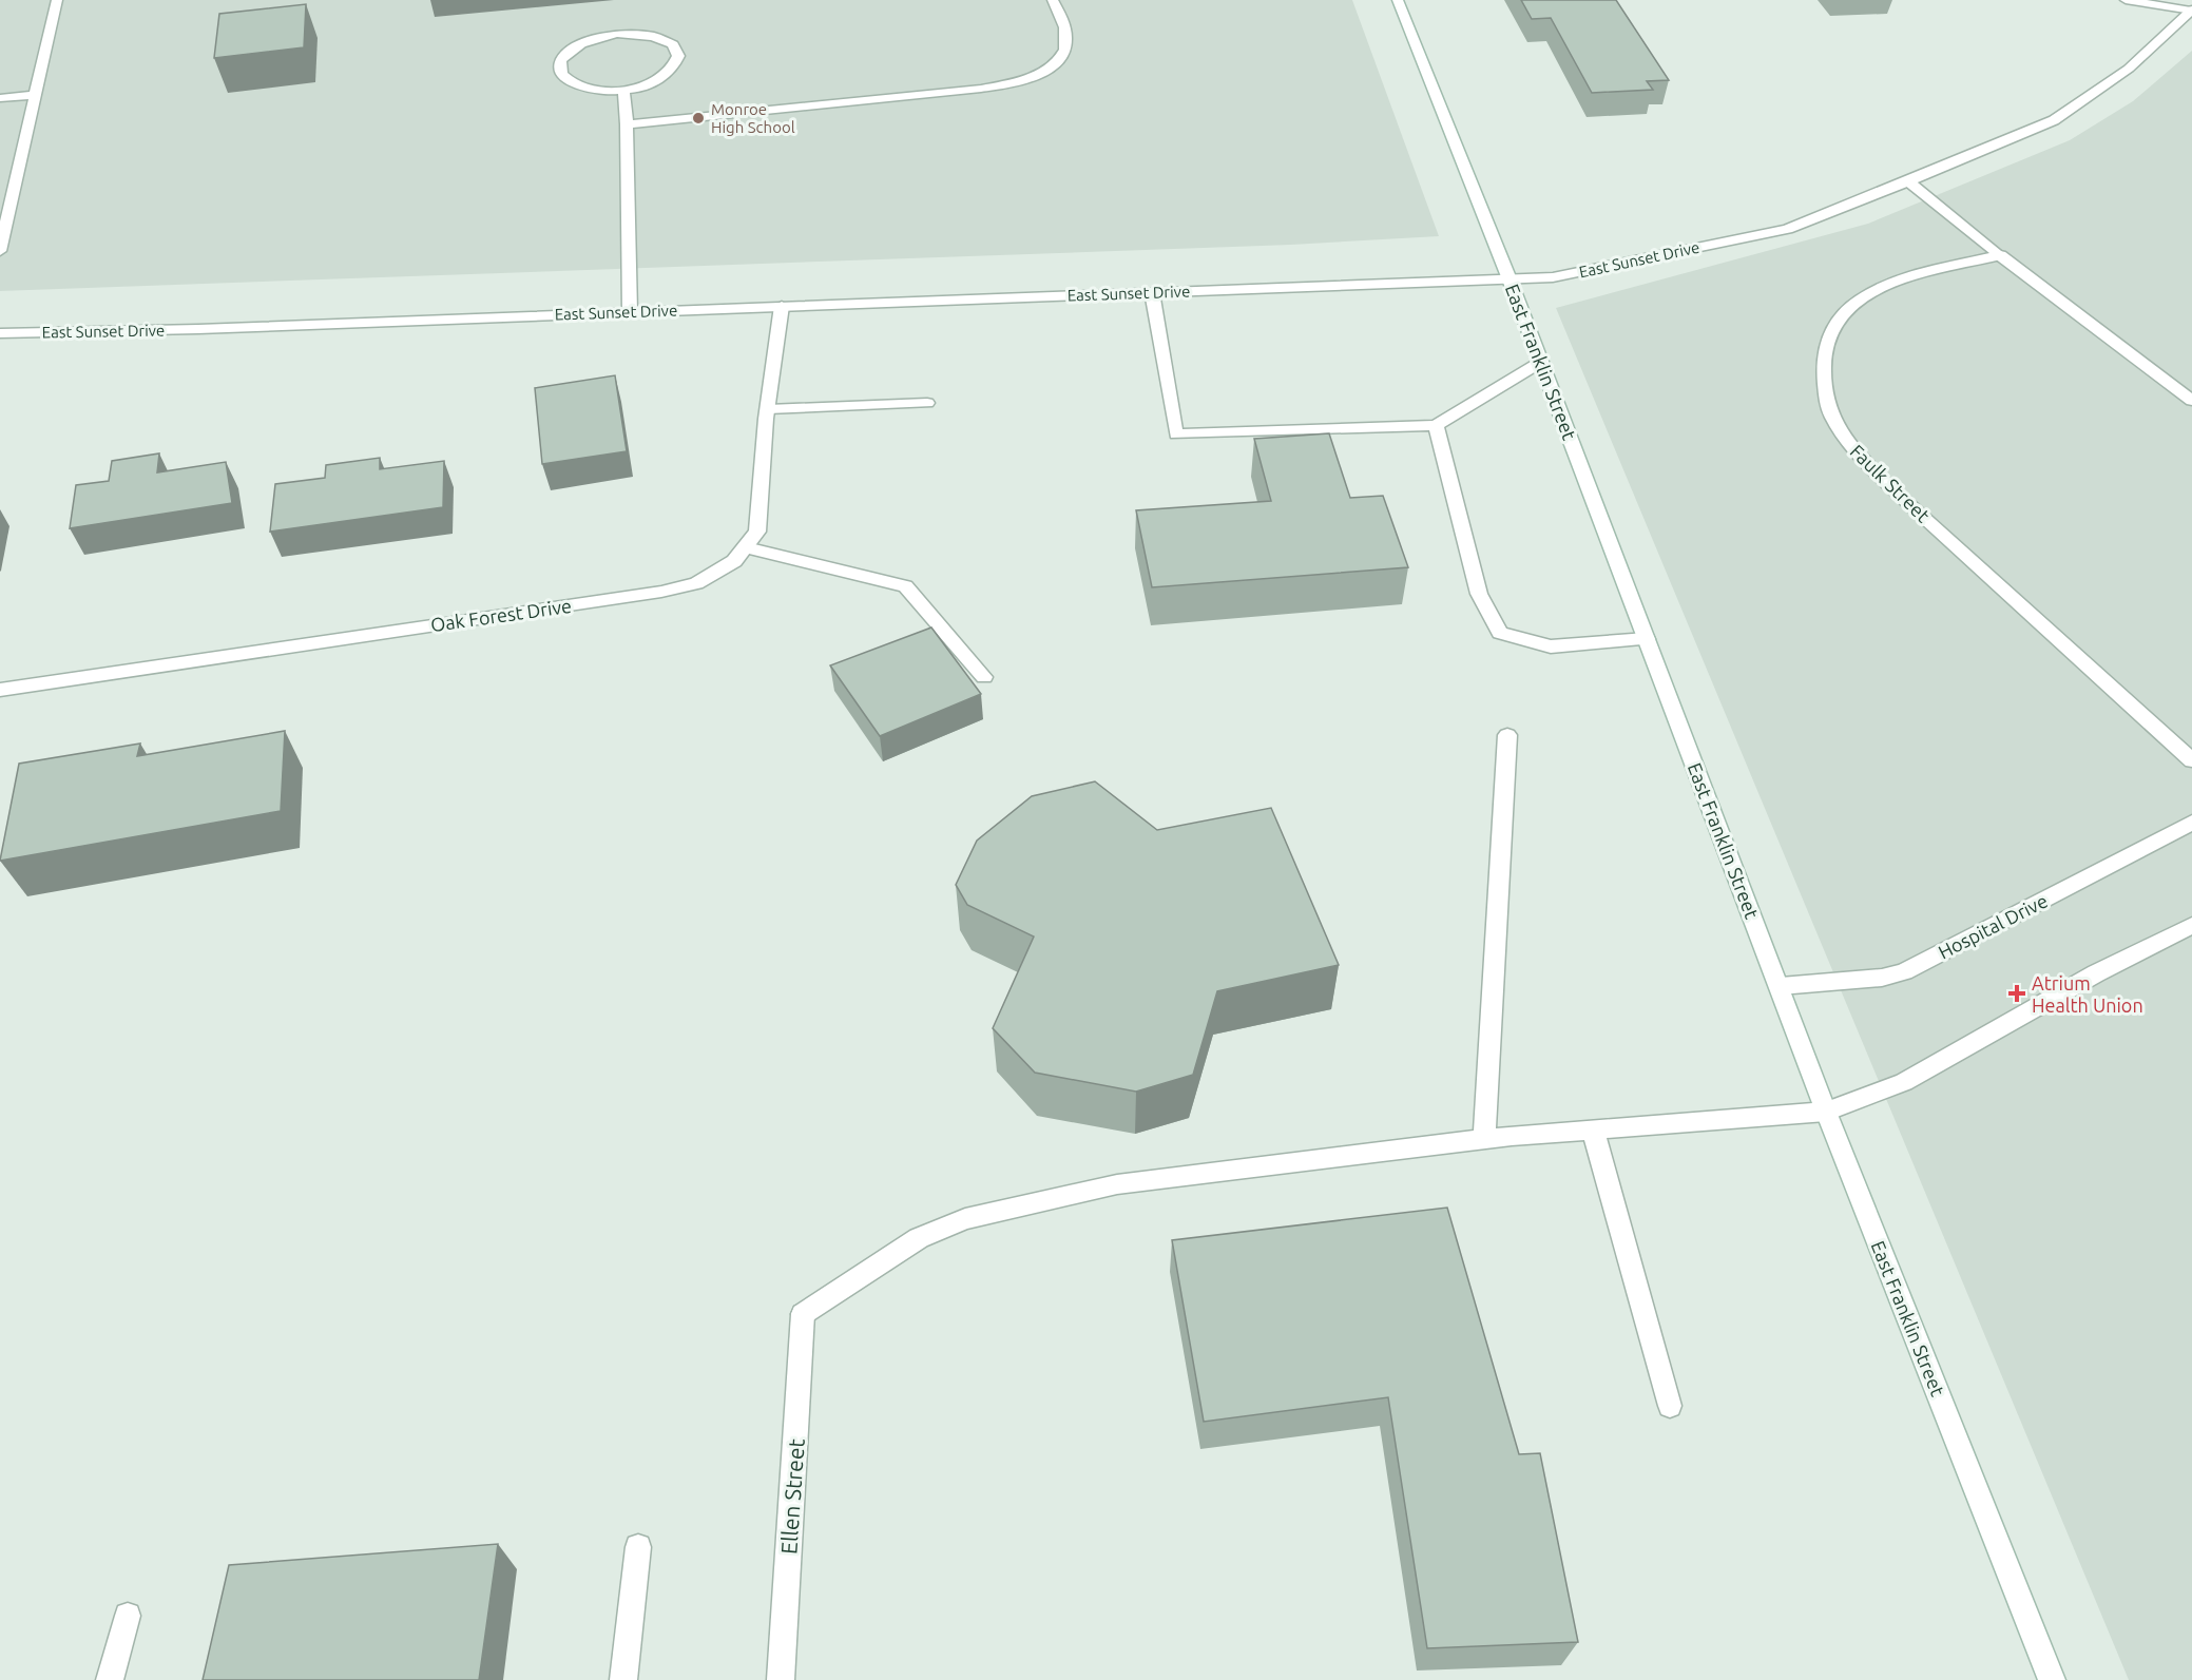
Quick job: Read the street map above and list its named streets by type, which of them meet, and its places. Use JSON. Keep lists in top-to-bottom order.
{
  "streets": {
    "street": [
      "East Sunset Drive",
      "East Franklin Street",
      "Faulk Street",
      "Oak Forest Drive",
      "Hospital Drive",
      "Ellen Street"
    ]
  },
  "crossings": [
    ["East Sunset Drive", "East Franklin Street"],
    ["East Sunset Drive", "Oak Forest Drive"],
    ["East Franklin Street", "Hospital Drive"]
  ],
  "places": {
    "other": ["Monroe High School"],
    "health": ["Atrium Health Union"]
  }
}
